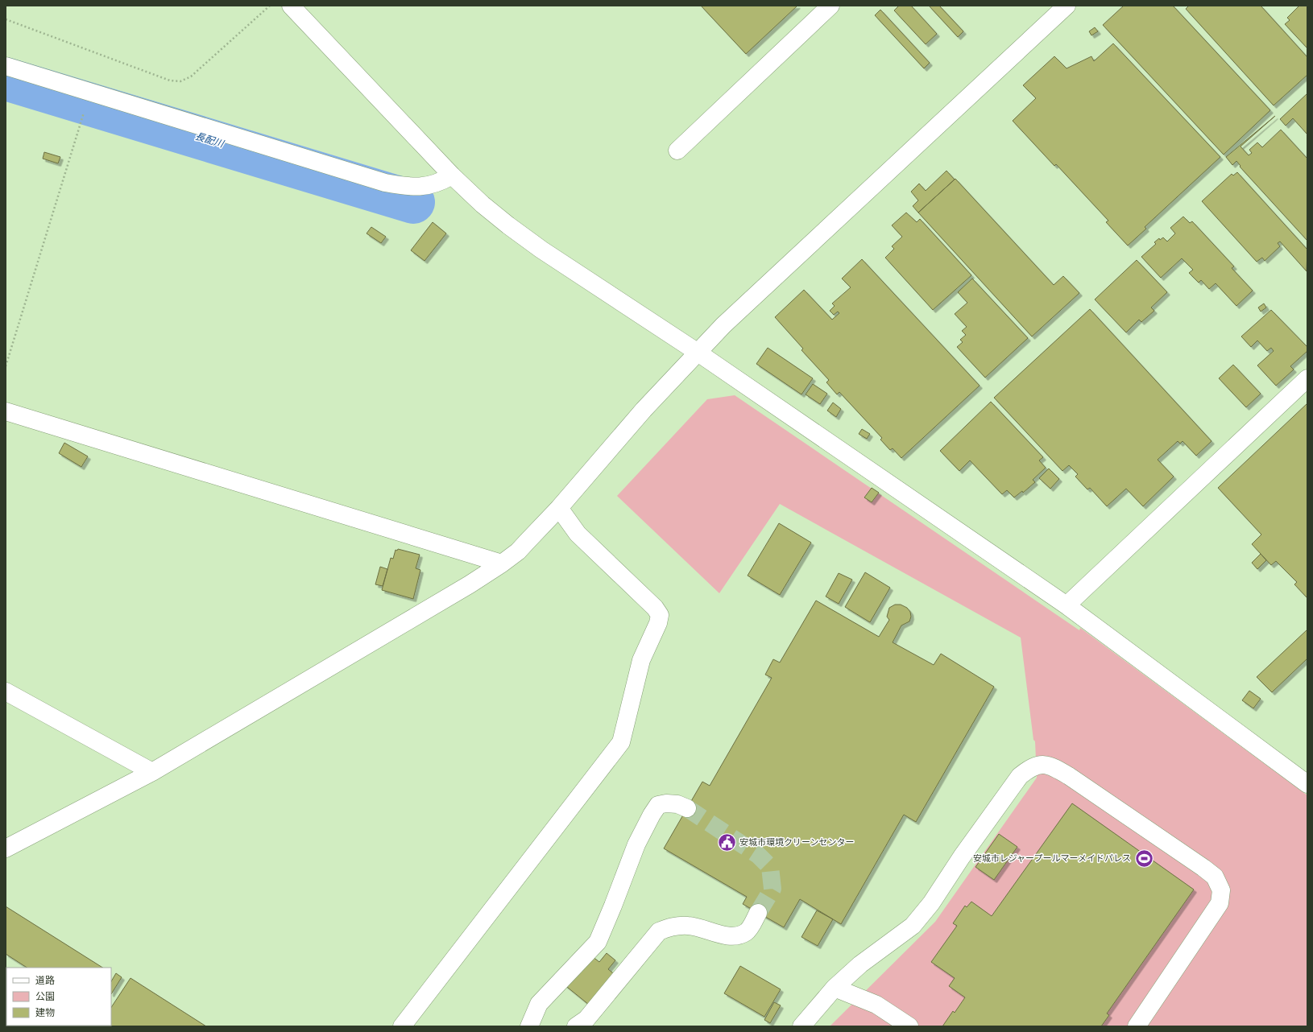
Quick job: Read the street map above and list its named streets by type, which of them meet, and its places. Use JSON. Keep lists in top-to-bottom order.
{
  "water": ["長配川"],
  "places": {
    "public building": ["安城市環境クリーンセンター"],
    "sports": ["安城市レジャープールマーメイドパレス"]
  },
  "legend": ["道路", "公園", "建物"]
}
